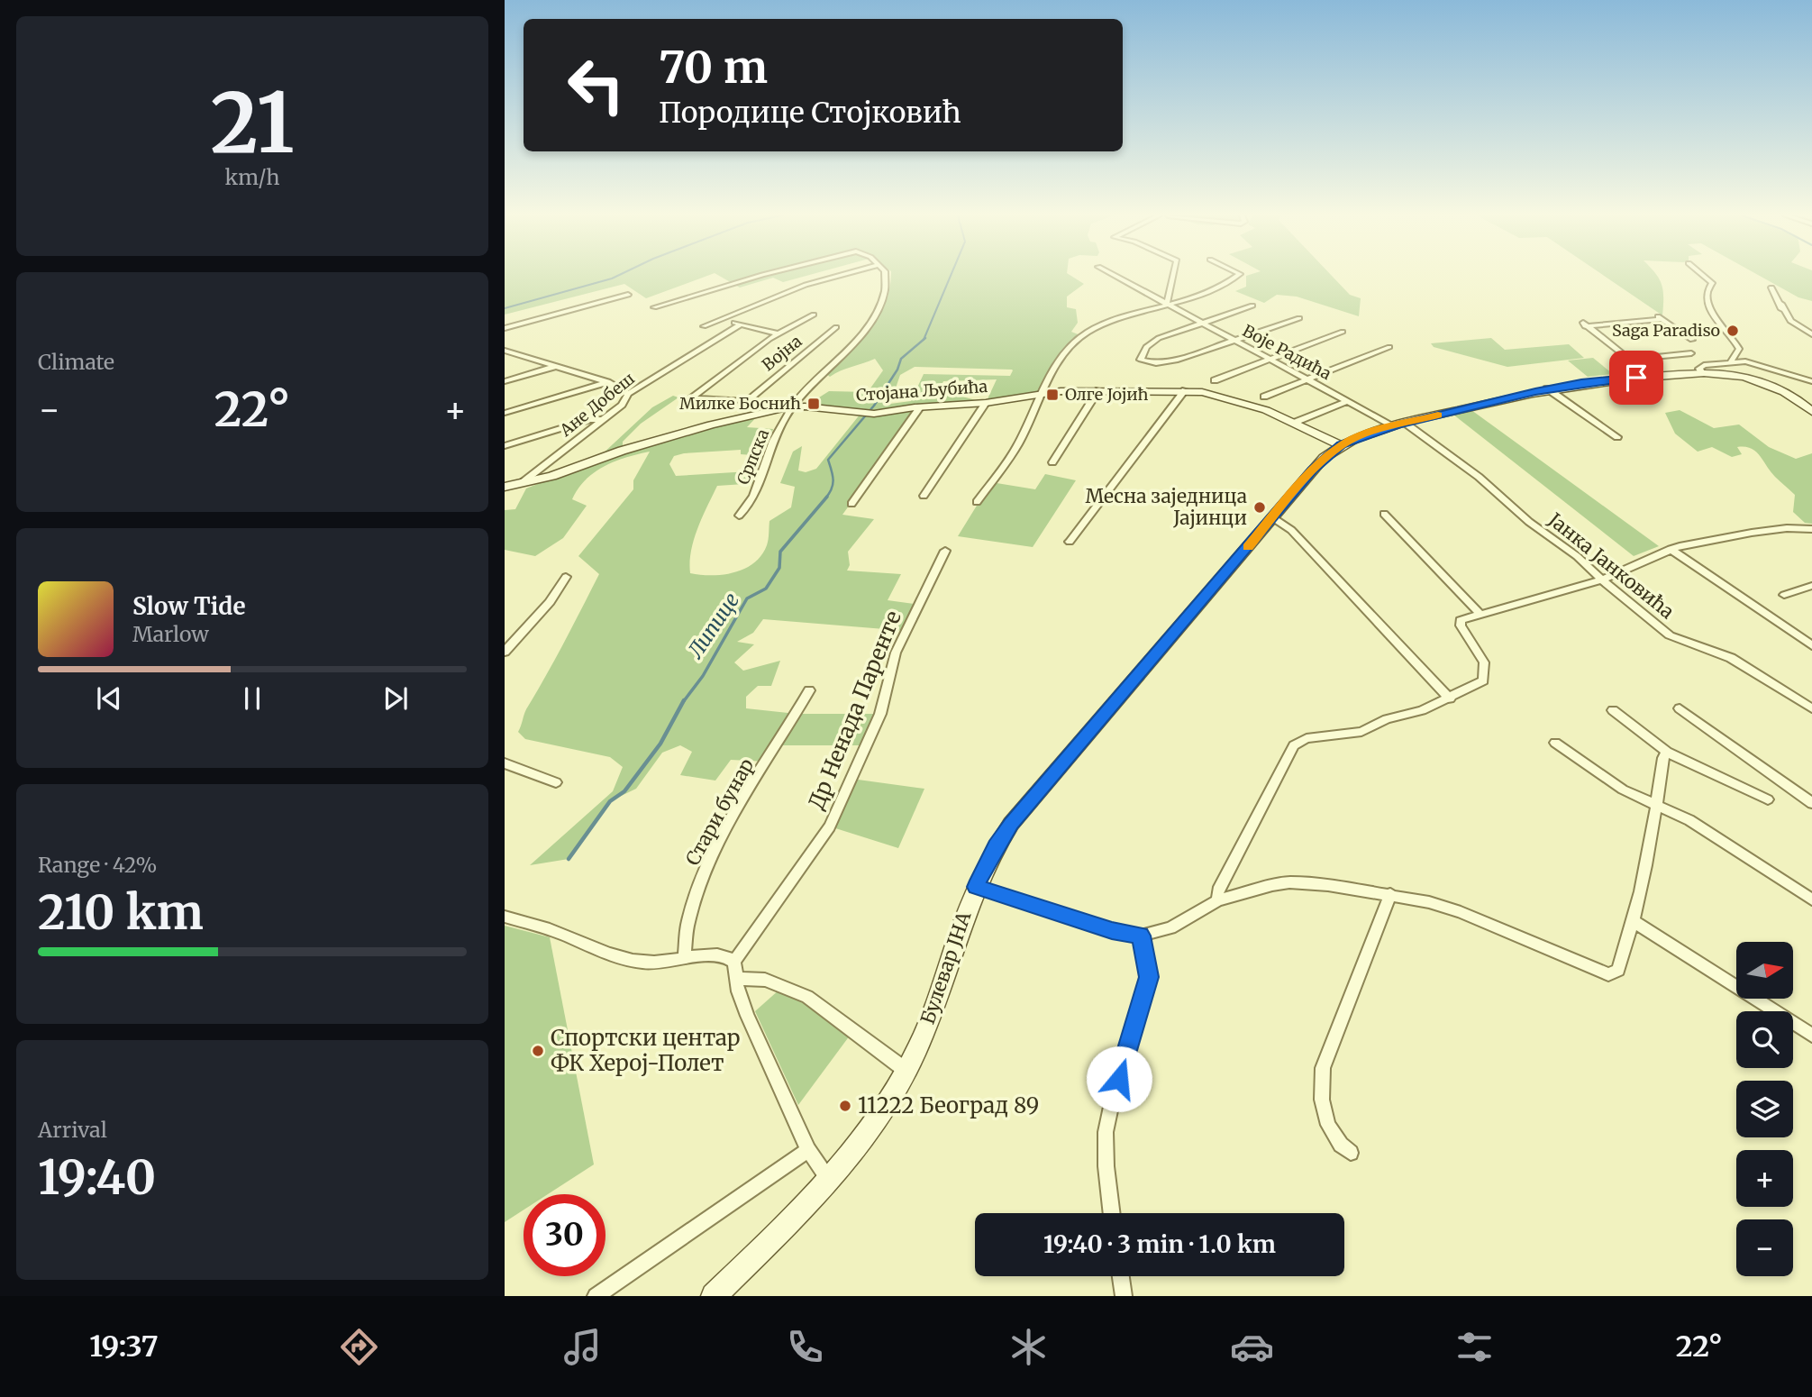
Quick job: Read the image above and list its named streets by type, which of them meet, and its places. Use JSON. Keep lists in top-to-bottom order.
{
  "streets": {
    "main road": ["Стојана Љубића", "Булевар ЈНА"],
    "street": [
      "Воје Радића",
      "Војна",
      "Ане Добеш",
      "Српска",
      "Јанка Јанковића",
      "Др Ненада Паренте",
      "Стари бунар"
    ]
  },
  "crossings": [
    ["Воје Радића", "Јанка Јанковића"],
    ["Воје Радића", "Булевар ЈНА"],
    ["Стојана Љубића", "Ане Добеш"],
    ["Стојана Љубића", "Српска"],
    ["Стојана Љубића", "Булевар ЈНА"],
    ["Јанка Јанковића", "Булевар ЈНА"]
  ],
  "water": ["Липице"],
  "places": {
    "other": [
      "Saga Paradiso",
      "Месна заједница Јајинци",
      "Спортски центар ФК Херој-Полет",
      "11222 Београд 89"
    ],
    "transit": ["Олге Јојић", "Милке Боснић"]
  },
  "north": "right",
  "page": {
    "tile": [
      ["21", "km/h"],
      "Climate",
      ["Range · 42%", "210 km"],
      ["Arrival", "19:40"]
    ],
    "turn": ["70 m", "Породице Стојковић"],
    "heat": ["−", "22°", "+"],
    "song": ["Slow Tide", "Marlow"],
    "map_buttons": ["+", "−"],
    "limit": "30",
    "trip": "19:40 · 3 min · 1.0 km",
    "tabs": ["19:37", "22°"]
  }
}
